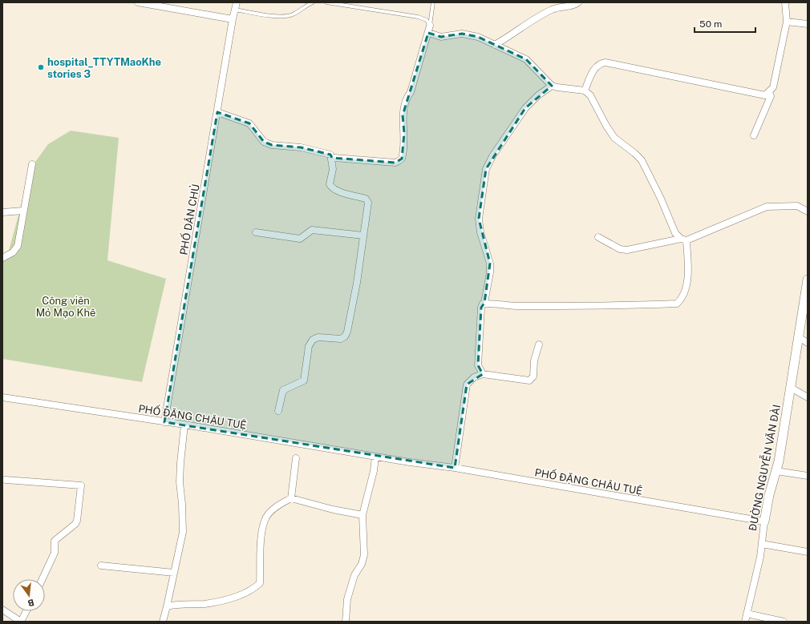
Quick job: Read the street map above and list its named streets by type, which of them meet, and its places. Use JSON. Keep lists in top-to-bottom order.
{
  "streets": {
    "street": ["PHỐ DÂN CHỦ", "PHỐ ĐẶNG CHÂU TUỆ", "ĐƯỜNG NGUYỄN VĂN ĐÀI"]
  },
  "crossings": [
    ["PHỐ DÂN CHỦ", "PHỐ ĐẶNG CHÂU TUỆ"],
    ["PHỐ ĐẶNG CHÂU TUỆ", "ĐƯỜNG NGUYỄN VĂN ĐÀI"]
  ],
  "parks": ["Công viên Mỏ Mạo Khê"],
  "places": ["hospital_TTYTMaoKhe stories 3"],
  "scale_bar": "50 m",
  "north": "bottom"
}
